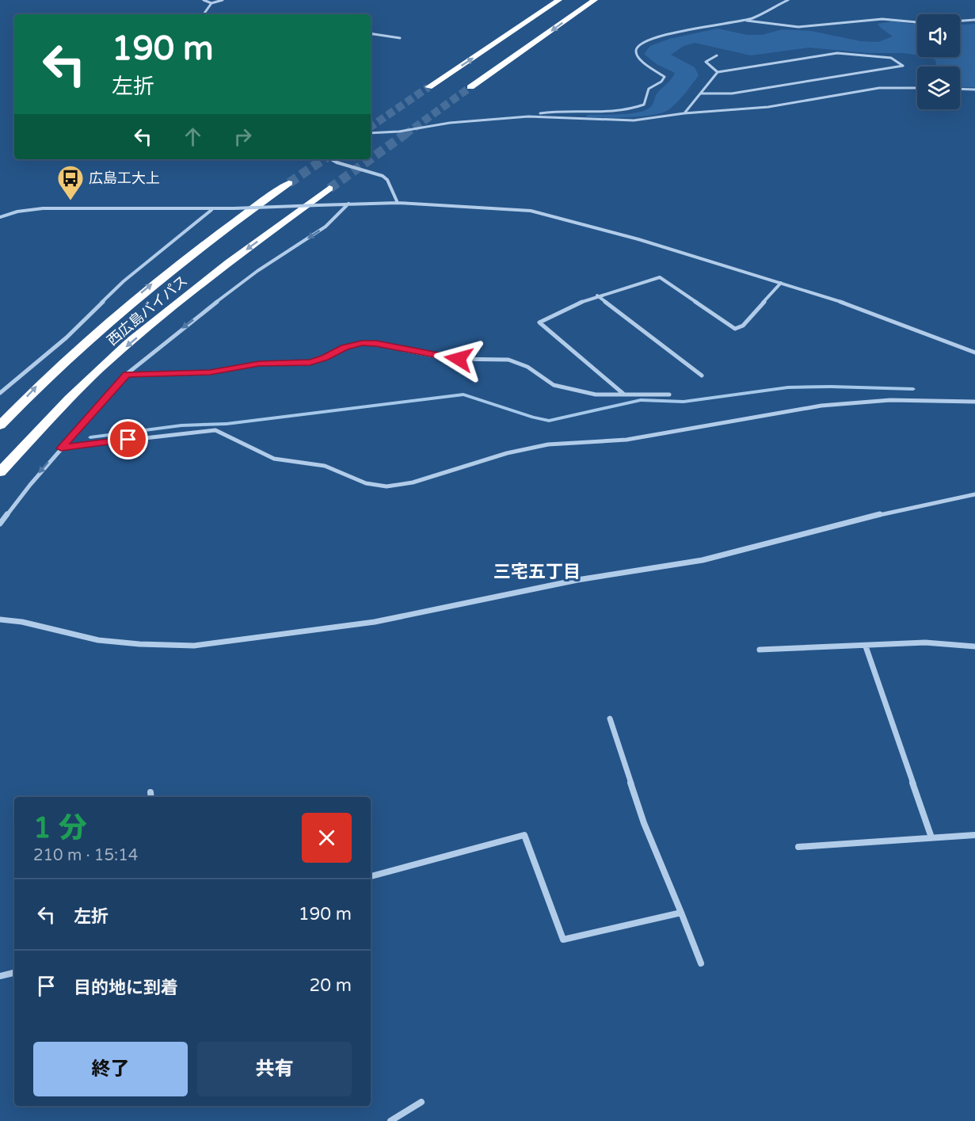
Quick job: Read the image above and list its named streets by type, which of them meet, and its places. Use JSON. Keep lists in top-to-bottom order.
{
  "streets": {
    "highway": ["西広島バイパス"]
  },
  "districts": ["三宅五丁目"],
  "places": {
    "bus stop": ["広島工大上"]
  },
  "page": {
    "turn": ["190 m", "左折"],
    "heading": ["1 分", "210 m · 15:14"],
    "list": [
      {
        "name": "左折",
        "value": "190 m"
      },
      {
        "name": "目的地に到着",
        "value": "20 m"
      }
    ],
    "buttons": ["終了", "共有"]
  }
}
